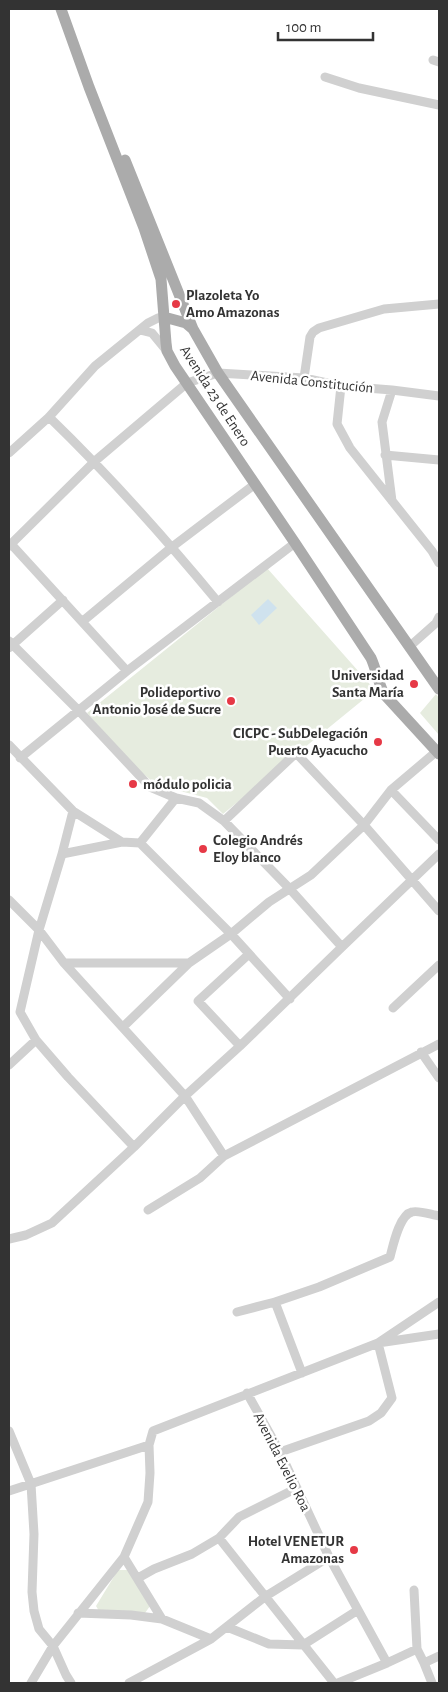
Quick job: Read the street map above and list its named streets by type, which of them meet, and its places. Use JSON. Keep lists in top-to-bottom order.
{
  "streets": {
    "main road": ["Avenida 23 de Enero"],
    "street": ["Avenida Constitución", "Avenida Evelio Roa"]
  },
  "crossings": [
    ["Avenida Constitución", "Avenida 23 de Enero"]
  ],
  "places": [
    "Plazoleta Yo Amo Amazonas",
    "Universidad Santa María",
    "Polideportivo Antonio José de Sucre",
    "CICPC - SubDelegación Puerto Ayacucho",
    "módulo policia",
    "Colegio Andrés Eloy blanco",
    "Hotel VENETUR Amazonas"
  ],
  "scale_bar": "100 m"
}
